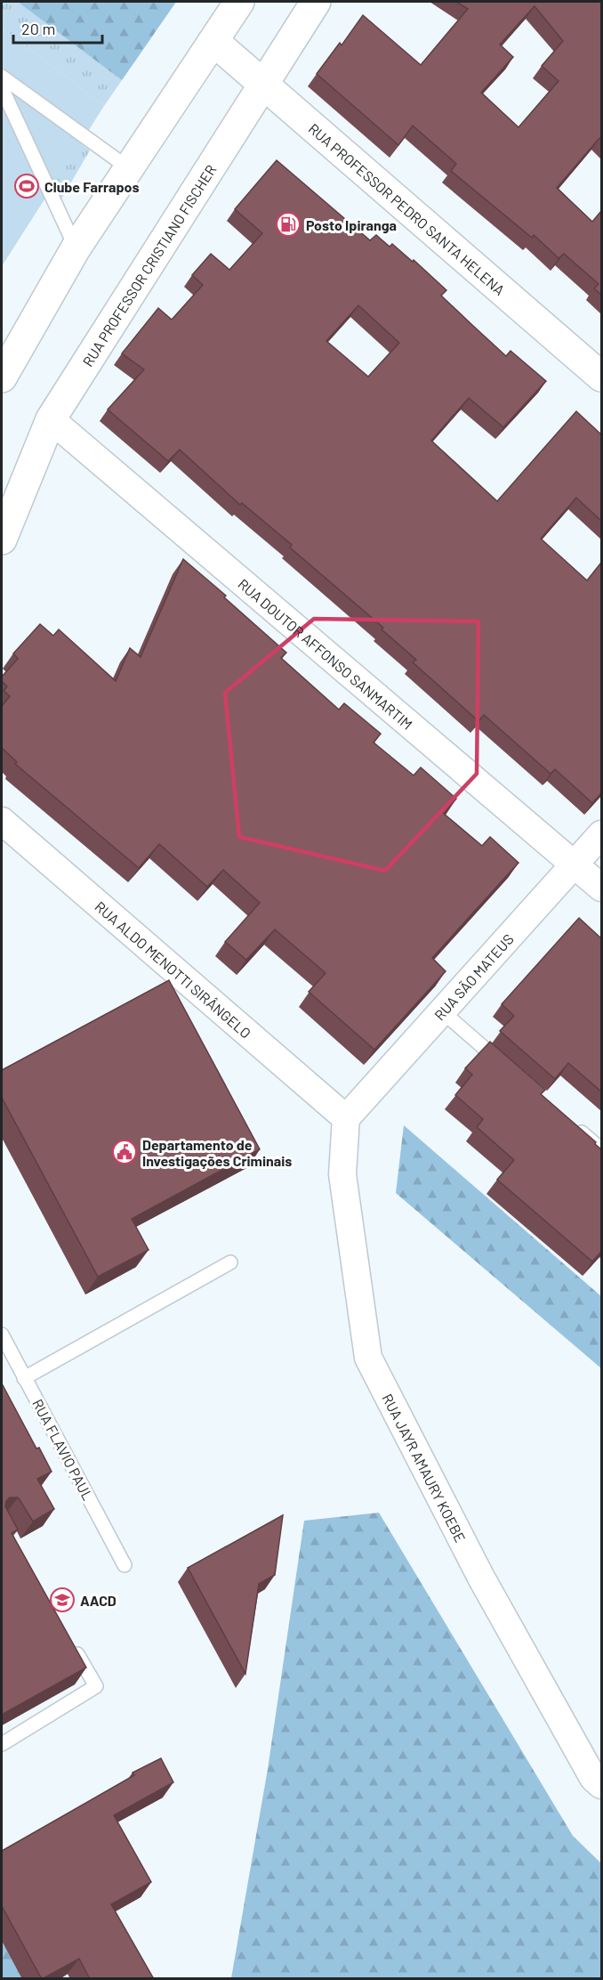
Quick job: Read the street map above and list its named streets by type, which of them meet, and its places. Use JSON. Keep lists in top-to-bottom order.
{
  "streets": {
    "main road": ["RUA PROFESSOR PEDRO SANTA HELENA", "RUA PROFESSOR CRISTIANO FISCHER"],
    "street": [
      "RUA DOUTOR AFFONSO SANMARTIM",
      "RUA ALDO MENOTTI SIRÂNGELO",
      "RUA SÃO MATEUS",
      "RUA JAYR AMAURY KOEBE"
    ],
    "lane": ["RUA FLAVIO PAUL"]
  },
  "crossings": [
    ["RUA PROFESSOR PEDRO SANTA HELENA", "RUA PROFESSOR CRISTIANO FISCHER"],
    ["RUA PROFESSOR CRISTIANO FISCHER", "RUA DOUTOR AFFONSO SANMARTIM"],
    ["RUA DOUTOR AFFONSO SANMARTIM", "RUA SÃO MATEUS"],
    ["RUA ALDO MENOTTI SIRÂNGELO", "RUA SÃO MATEUS"],
    ["RUA ALDO MENOTTI SIRÂNGELO", "RUA JAYR AMAURY KOEBE"],
    ["RUA SÃO MATEUS", "RUA JAYR AMAURY KOEBE"]
  ],
  "places": {
    "sports": ["Clube Farrapos"],
    "fuel station": ["Posto Ipiranga"],
    "public building": ["Departamento de Investigações Criminais"],
    "school or university": ["AACD"]
  },
  "scale_bar": "20 m"
}
